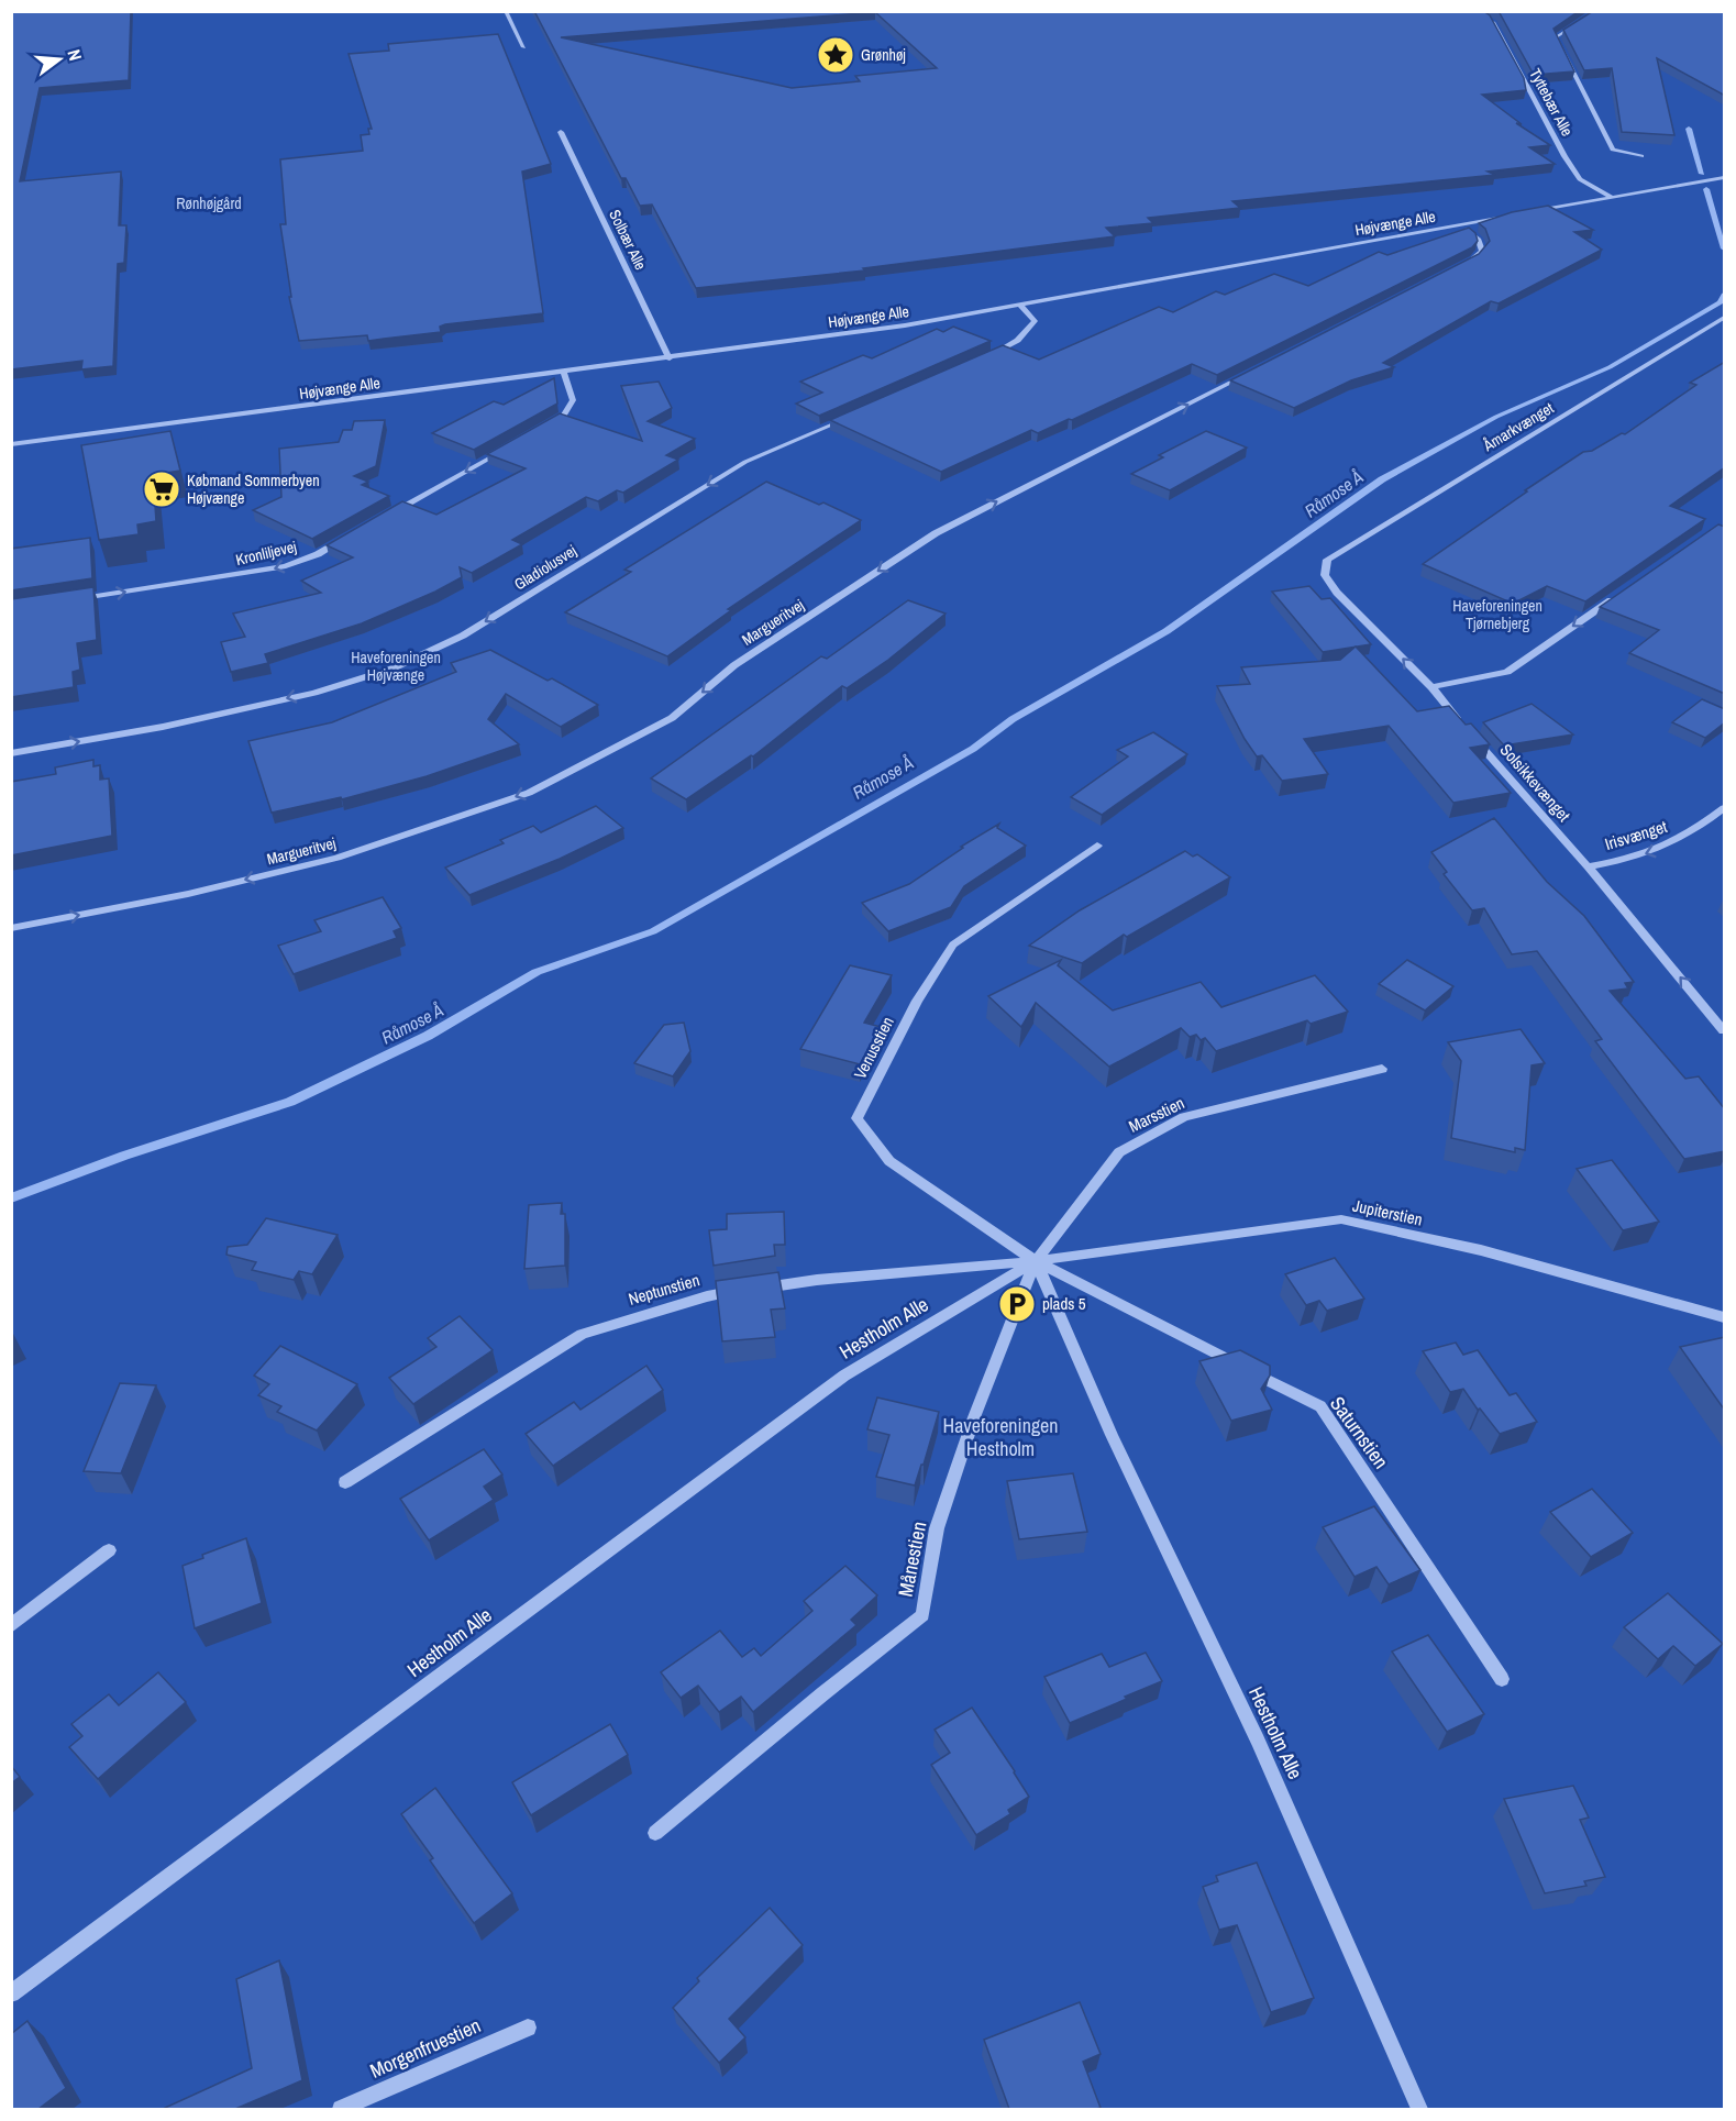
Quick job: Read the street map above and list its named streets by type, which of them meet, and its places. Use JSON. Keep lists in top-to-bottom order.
{
  "streets": {
    "street": [
      "Tyttebær Alle",
      "Højvænge Alle",
      "Solbær Alle",
      "Åmarkvænget",
      "Kronliljevej",
      "Gladiolusvej",
      "Margueritvej",
      "Solsikkevænget",
      "Irisvænget",
      "Venusstien",
      "Marsstien",
      "Jupiterstien",
      "Neptunstien",
      "Hestholm Alle",
      "Saturnstien",
      "Månestien",
      "Morgenfruestien"
    ]
  },
  "crossings": [
    ["Højvænge Alle", "Solbær Alle"],
    ["Solsikkevænget", "Irisvænget"],
    ["Venusstien", "Marsstien"],
    ["Venusstien", "Jupiterstien"],
    ["Venusstien", "Neptunstien"],
    ["Venusstien", "Hestholm Alle"],
    ["Venusstien", "Saturnstien"],
    ["Venusstien", "Månestien"],
    ["Marsstien", "Jupiterstien"],
    ["Marsstien", "Neptunstien"],
    ["Marsstien", "Hestholm Alle"],
    ["Marsstien", "Saturnstien"],
    ["Marsstien", "Månestien"],
    ["Jupiterstien", "Neptunstien"],
    ["Jupiterstien", "Hestholm Alle"],
    ["Jupiterstien", "Saturnstien"],
    ["Jupiterstien", "Månestien"],
    ["Neptunstien", "Hestholm Alle"],
    ["Neptunstien", "Saturnstien"],
    ["Neptunstien", "Månestien"],
    ["Hestholm Alle", "Saturnstien"],
    ["Hestholm Alle", "Månestien"],
    ["Saturnstien", "Månestien"]
  ],
  "one_way": ["Margueritvej", "Solsikkevænget", "Irisvænget"],
  "water": ["Råmose Å"],
  "parks": [
    "Rønhøjgård",
    "Haveforeningen Tjørnebjerg",
    "Haveforeningen Højvænge",
    "Haveforeningen Hestholm"
  ],
  "places": {
    "place": ["Grønhøj"],
    "supermarket": ["Købmand Sommerbyen Højvænge"],
    "parking": ["plads 5"]
  },
  "north": "right"
}
